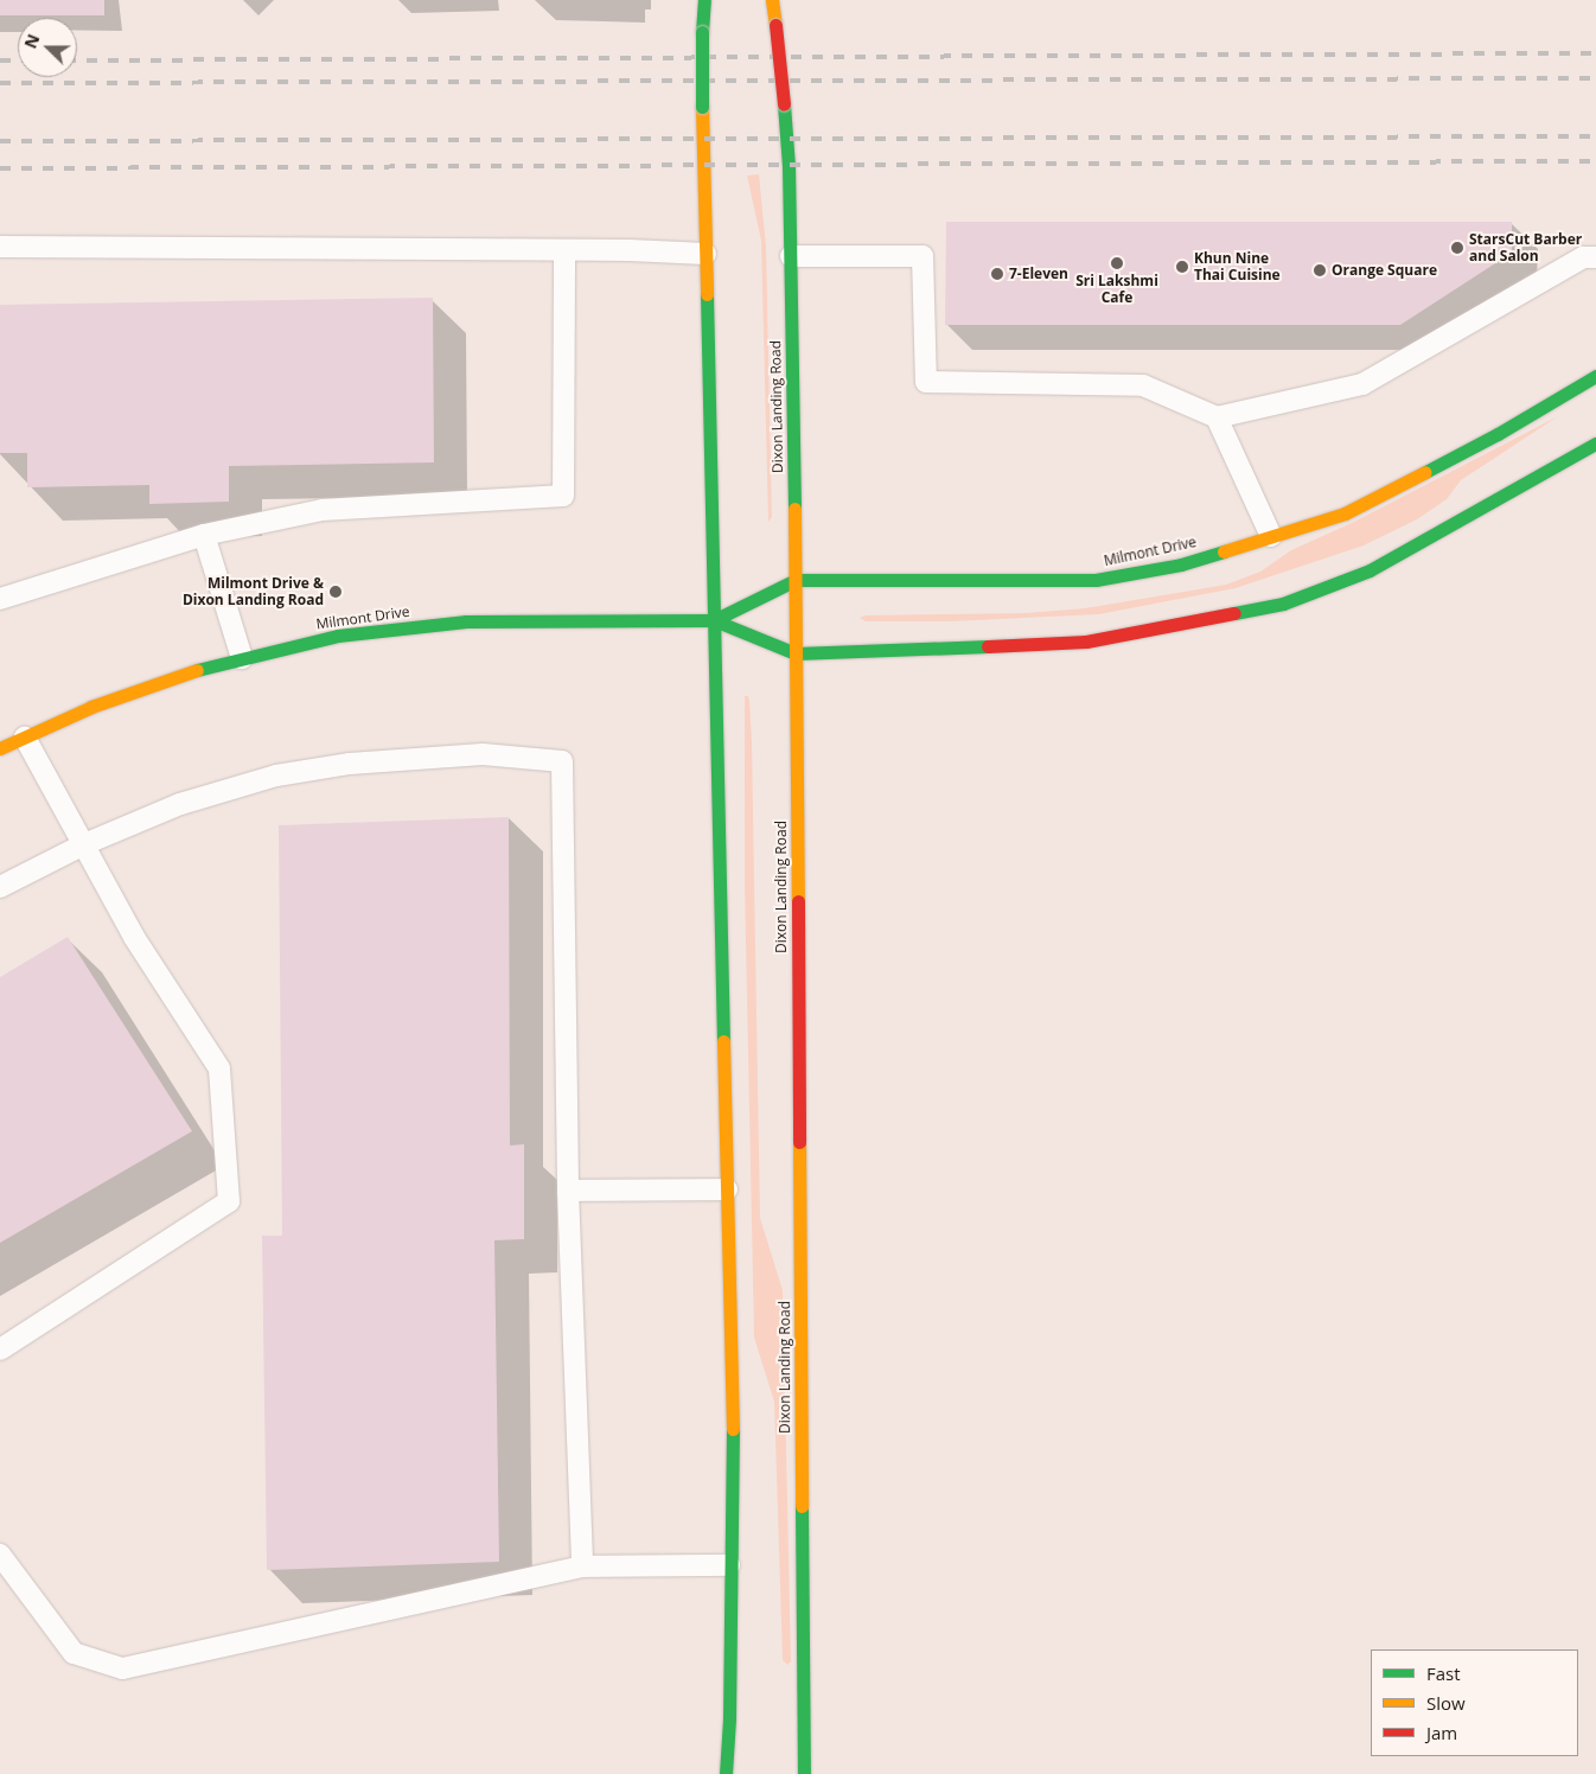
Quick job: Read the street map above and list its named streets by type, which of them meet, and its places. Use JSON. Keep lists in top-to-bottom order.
{
  "streets": {
    "main road": ["Dixon Landing Road", "Milmont Drive"]
  },
  "crossings": [
    ["Dixon Landing Road", "Milmont Drive"]
  ],
  "places": [
    "StarsCut Barber and Salon",
    "Sri Lakshmi Cafe",
    "Khun Nine Thai Cuisine",
    "Orange Square",
    "7-Eleven",
    "Milmont Drive & Dixon Landing Road"
  ],
  "legend": ["Fast", "Slow", "Jam"],
  "north": "left"
}
